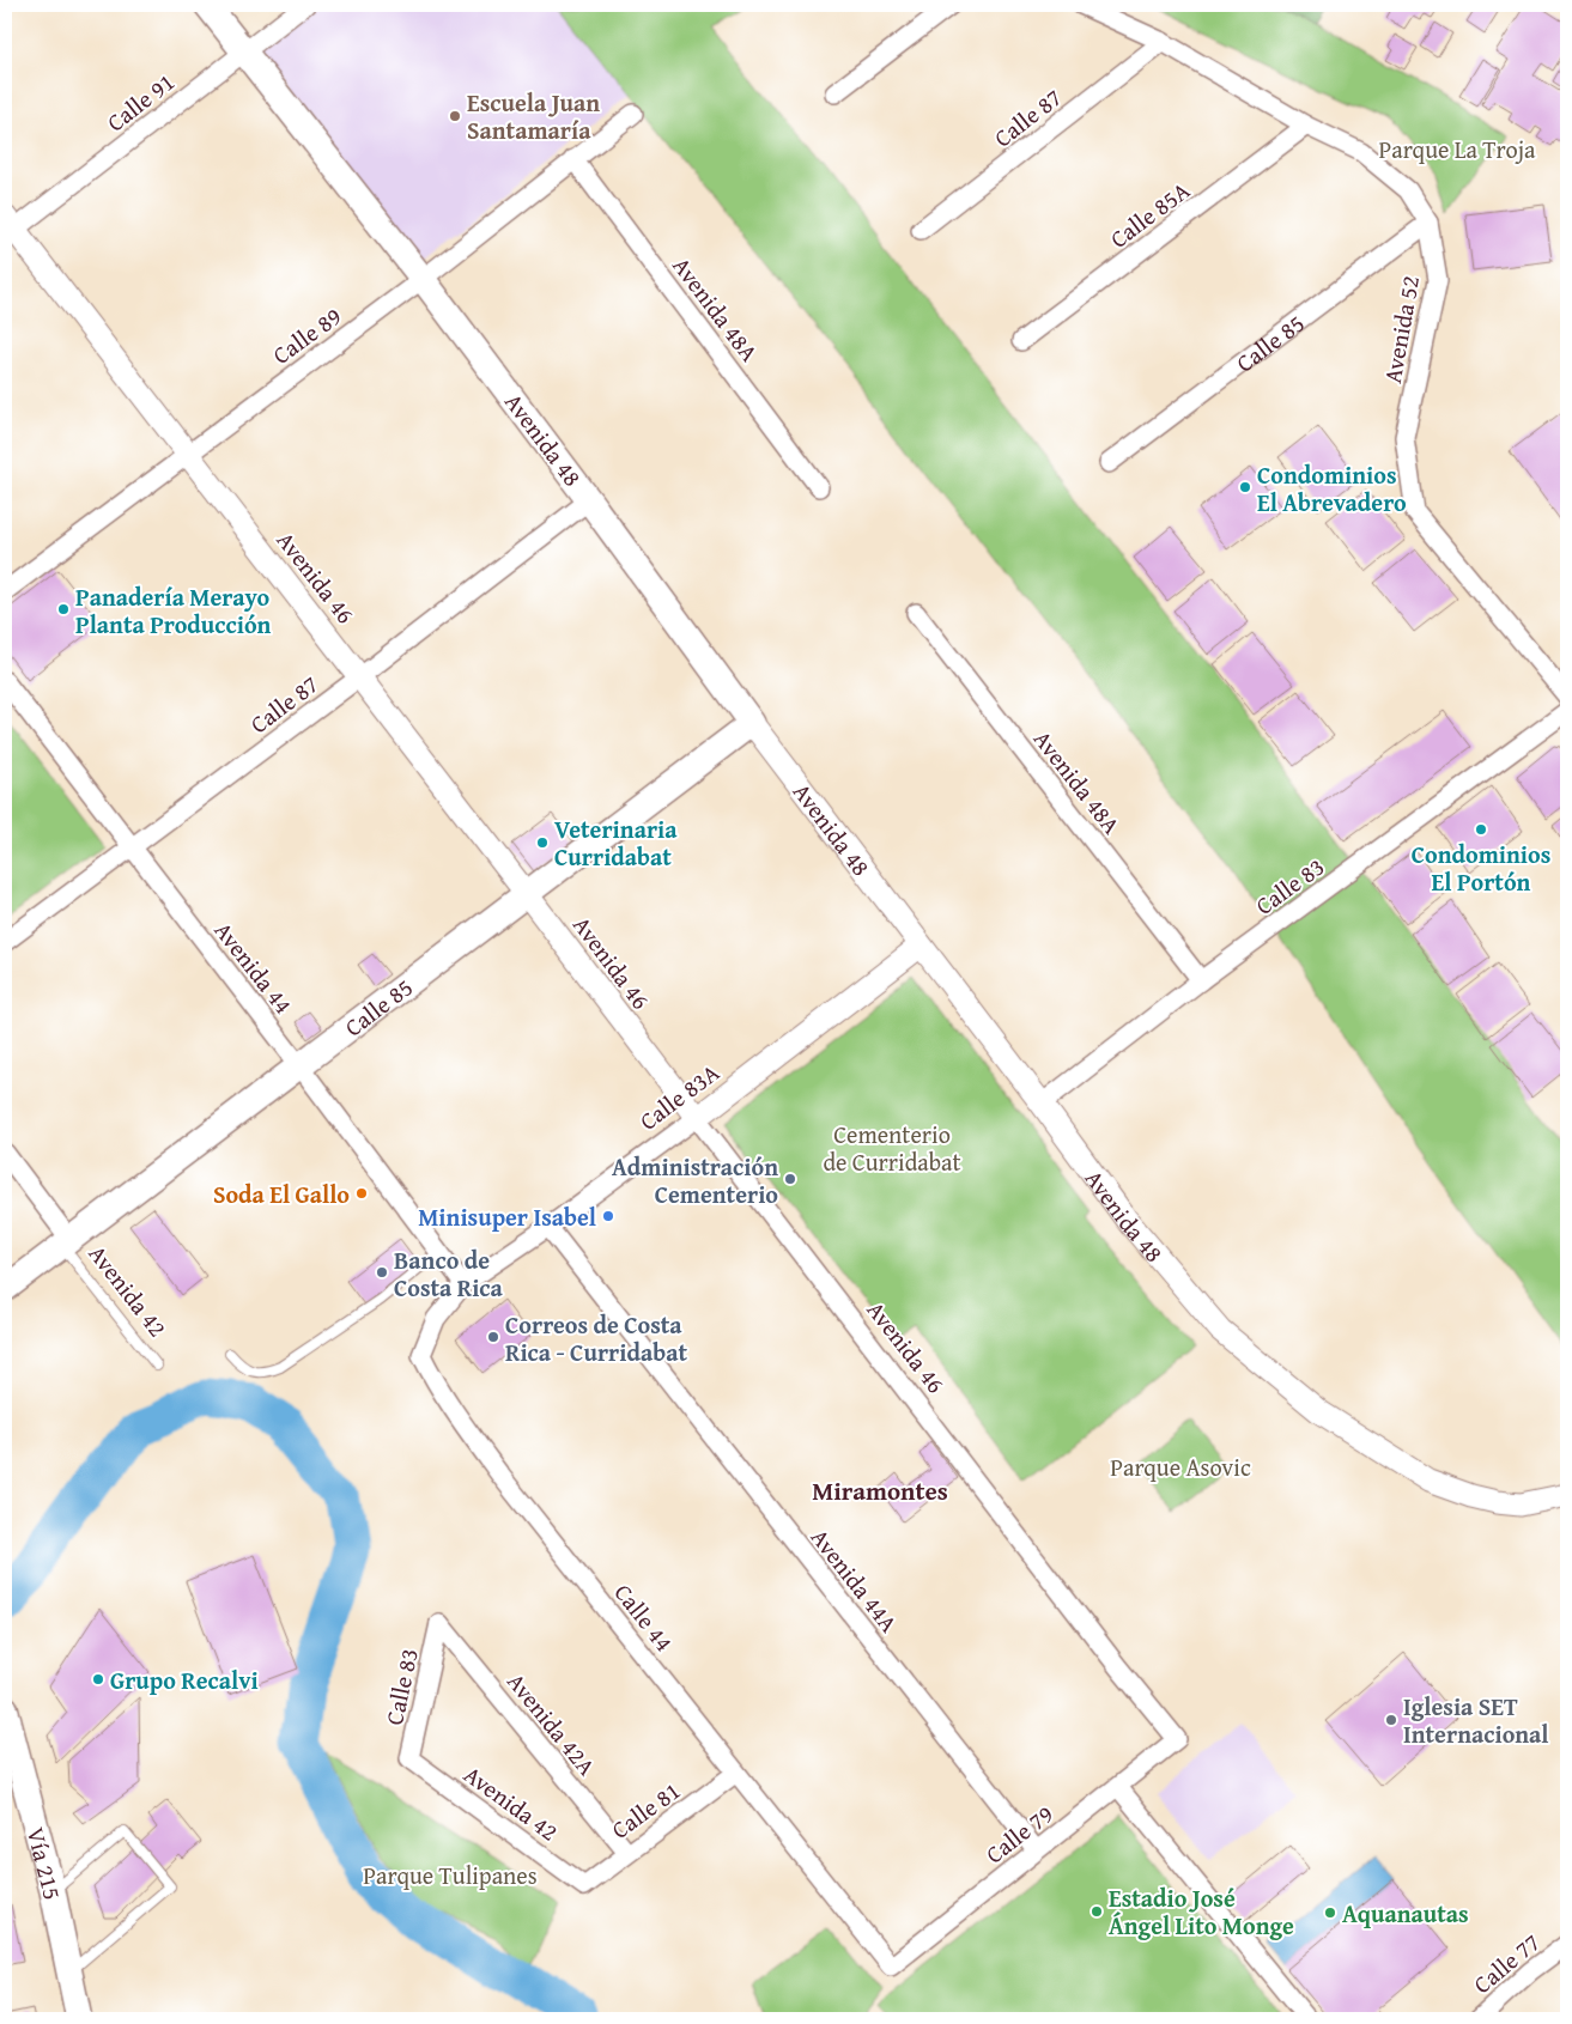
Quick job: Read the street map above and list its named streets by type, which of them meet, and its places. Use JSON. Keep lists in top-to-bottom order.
{
  "streets": {
    "main road": ["Calle 85", "Avenida 48", "Vía 215"],
    "street": [
      "Calle 91",
      "Calle 87",
      "Calle 85A",
      "Avenida 48A",
      "Avenida 52",
      "Calle 89",
      "Avenida 46",
      "Calle 83",
      "Avenida 44",
      "Calle 83A",
      "Avenida 42",
      "Avenida 44A",
      "Calle 44",
      "Avenida 42A",
      "Calle 81",
      "Calle 79",
      "Calle 77"
    ]
  },
  "crossings": [
    ["Calle 91", "Avenida 48"],
    ["Calle 91", "Avenida 46"],
    ["Calle 87", "Avenida 52"],
    ["Calle 87", "Avenida 48"],
    ["Calle 87", "Avenida 46"],
    ["Calle 87", "Avenida 44"],
    ["Calle 85A", "Avenida 52"],
    ["Avenida 48A", "Calle 89"],
    ["Avenida 48A", "Calle 83"],
    ["Avenida 52", "Calle 85"],
    ["Calle 89", "Avenida 48"],
    ["Calle 89", "Avenida 46"],
    ["Calle 85", "Avenida 48"],
    ["Calle 85", "Avenida 46"],
    ["Calle 85", "Avenida 44"],
    ["Calle 85", "Avenida 42"],
    ["Avenida 48", "Calle 83"],
    ["Avenida 48", "Calle 83A"],
    ["Avenida 46", "Calle 83A"],
    ["Avenida 46", "Calle 79"],
    ["Calle 83", "Avenida 42"],
    ["Calle 83", "Avenida 42A"],
    ["Avenida 44", "Calle 83A"],
    ["Avenida 44", "Calle 44"],
    ["Calle 83A", "Avenida 44A"],
    ["Calle 83A", "Calle 44"],
    ["Avenida 42", "Calle 81"],
    ["Avenida 44A", "Calle 79"],
    ["Calle 44", "Calle 81"],
    ["Calle 44", "Calle 79"],
    ["Avenida 42A", "Calle 81"]
  ],
  "districts": ["Miramontes"],
  "parks": [
    "Parque La Troja",
    "Cementerio de Curridabat",
    "Parque Asovic",
    "Parque Tulipanes"
  ],
  "places": [
    "Escuela Juan Santamaría",
    "Condominios El Abrevadero",
    "Panadería Merayo Planta Producción",
    "Condominios El Portón",
    "Veterinaria Curridabat",
    "Administración Cementerio",
    "Soda El Gallo",
    "Minisuper Isabel",
    "Banco de Costa Rica",
    "Correos de Costa Rica - Curridabat",
    "Grupo Recalvi",
    "Iglesia SET Internacional",
    "Estadio José Ángel Lito Monge",
    "Aquanautas"
  ]
}
